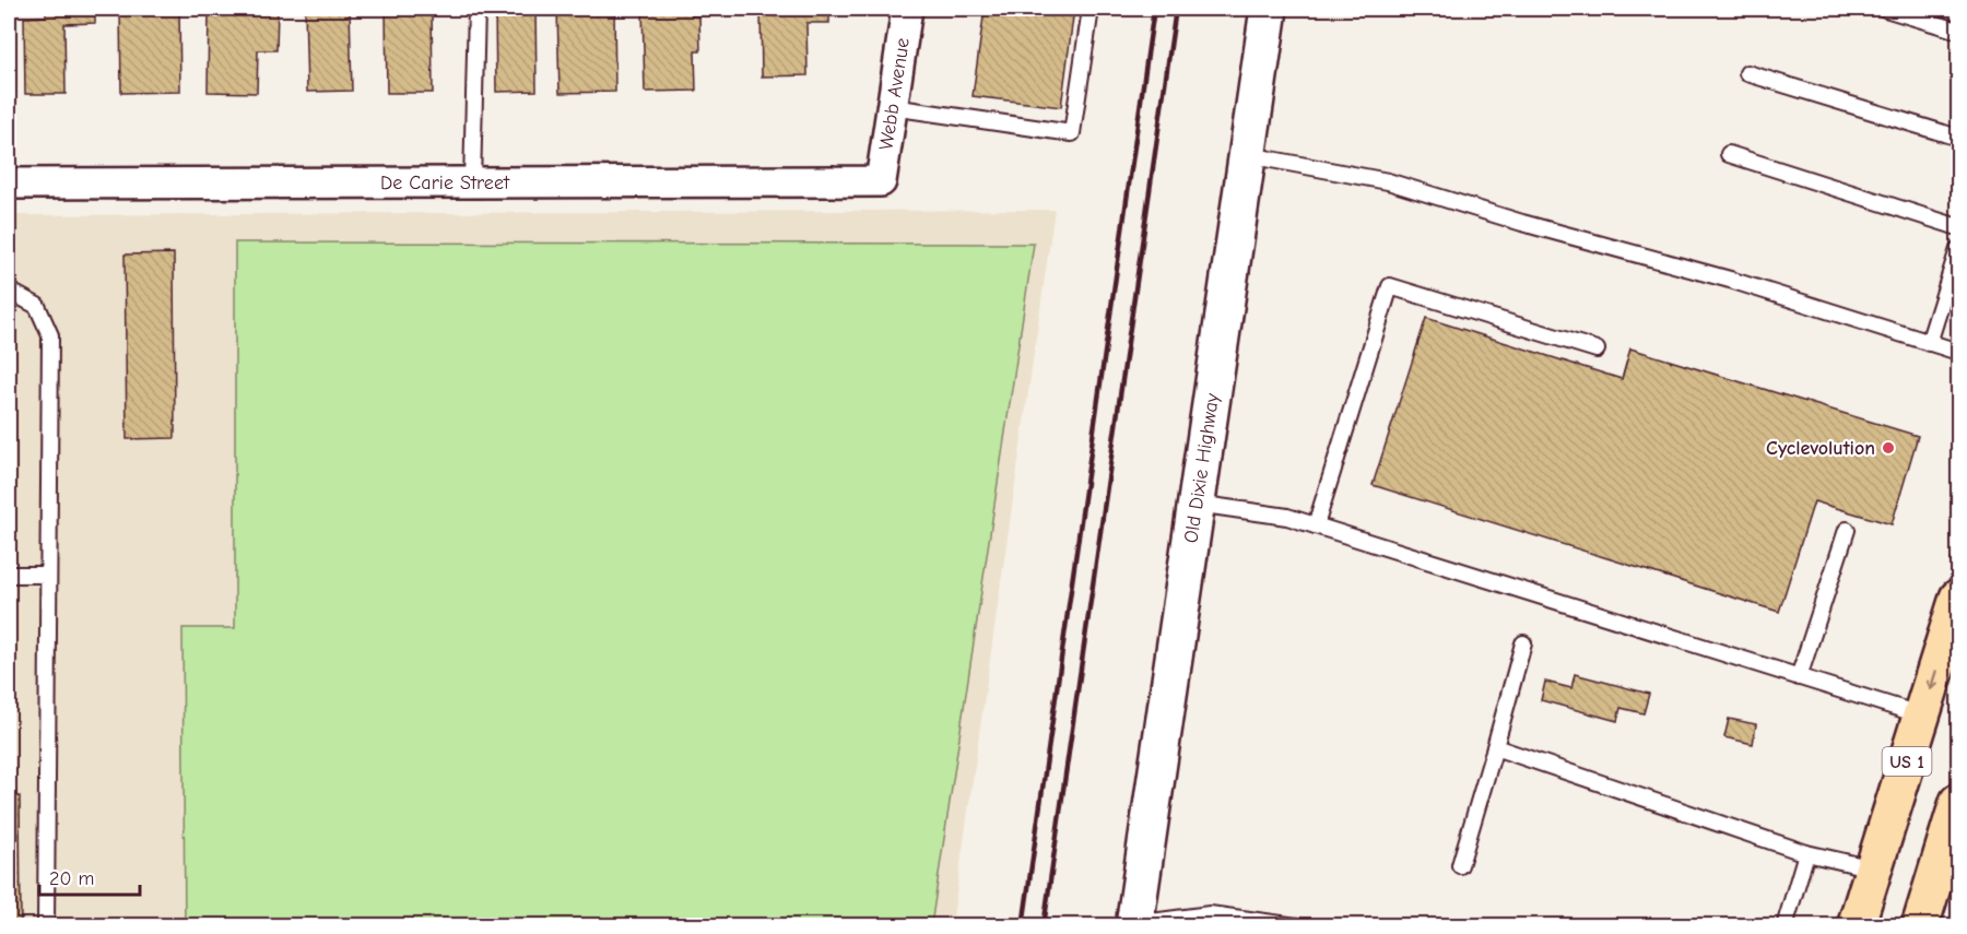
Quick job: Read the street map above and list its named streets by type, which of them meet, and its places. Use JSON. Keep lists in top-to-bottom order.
{
  "streets": {
    "main road": ["US 1"],
    "street": ["Webb Avenue", "De Carie Street", "Old Dixie Highway"]
  },
  "crossings": [
    ["Webb Avenue", "De Carie Street"]
  ],
  "places": ["Cyclevolution"],
  "scale_bar": "20 m"
}
